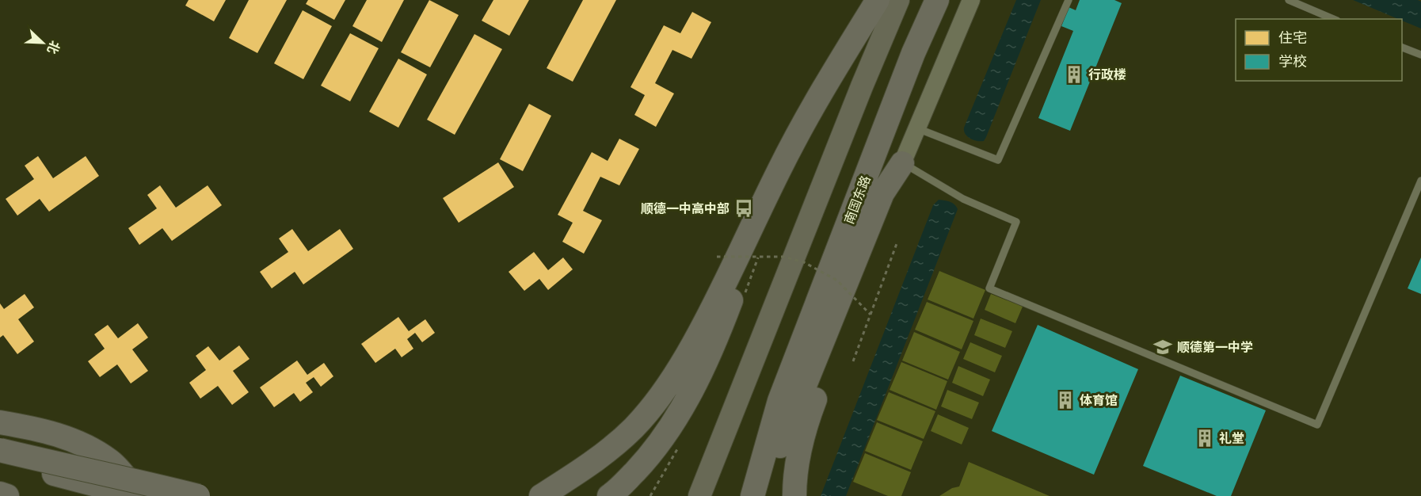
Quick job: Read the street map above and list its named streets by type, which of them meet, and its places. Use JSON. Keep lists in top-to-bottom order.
{
  "streets": {
    "highway": ["南国东路"]
  },
  "places": {
    "building": ["行政楼", "体育馆", "礼堂"],
    "bus stop": ["顺德一中高中部"],
    "school or university": ["顺德第一中学"]
  },
  "legend": ["住宅", "学校"],
  "north": "bottom right"
}
